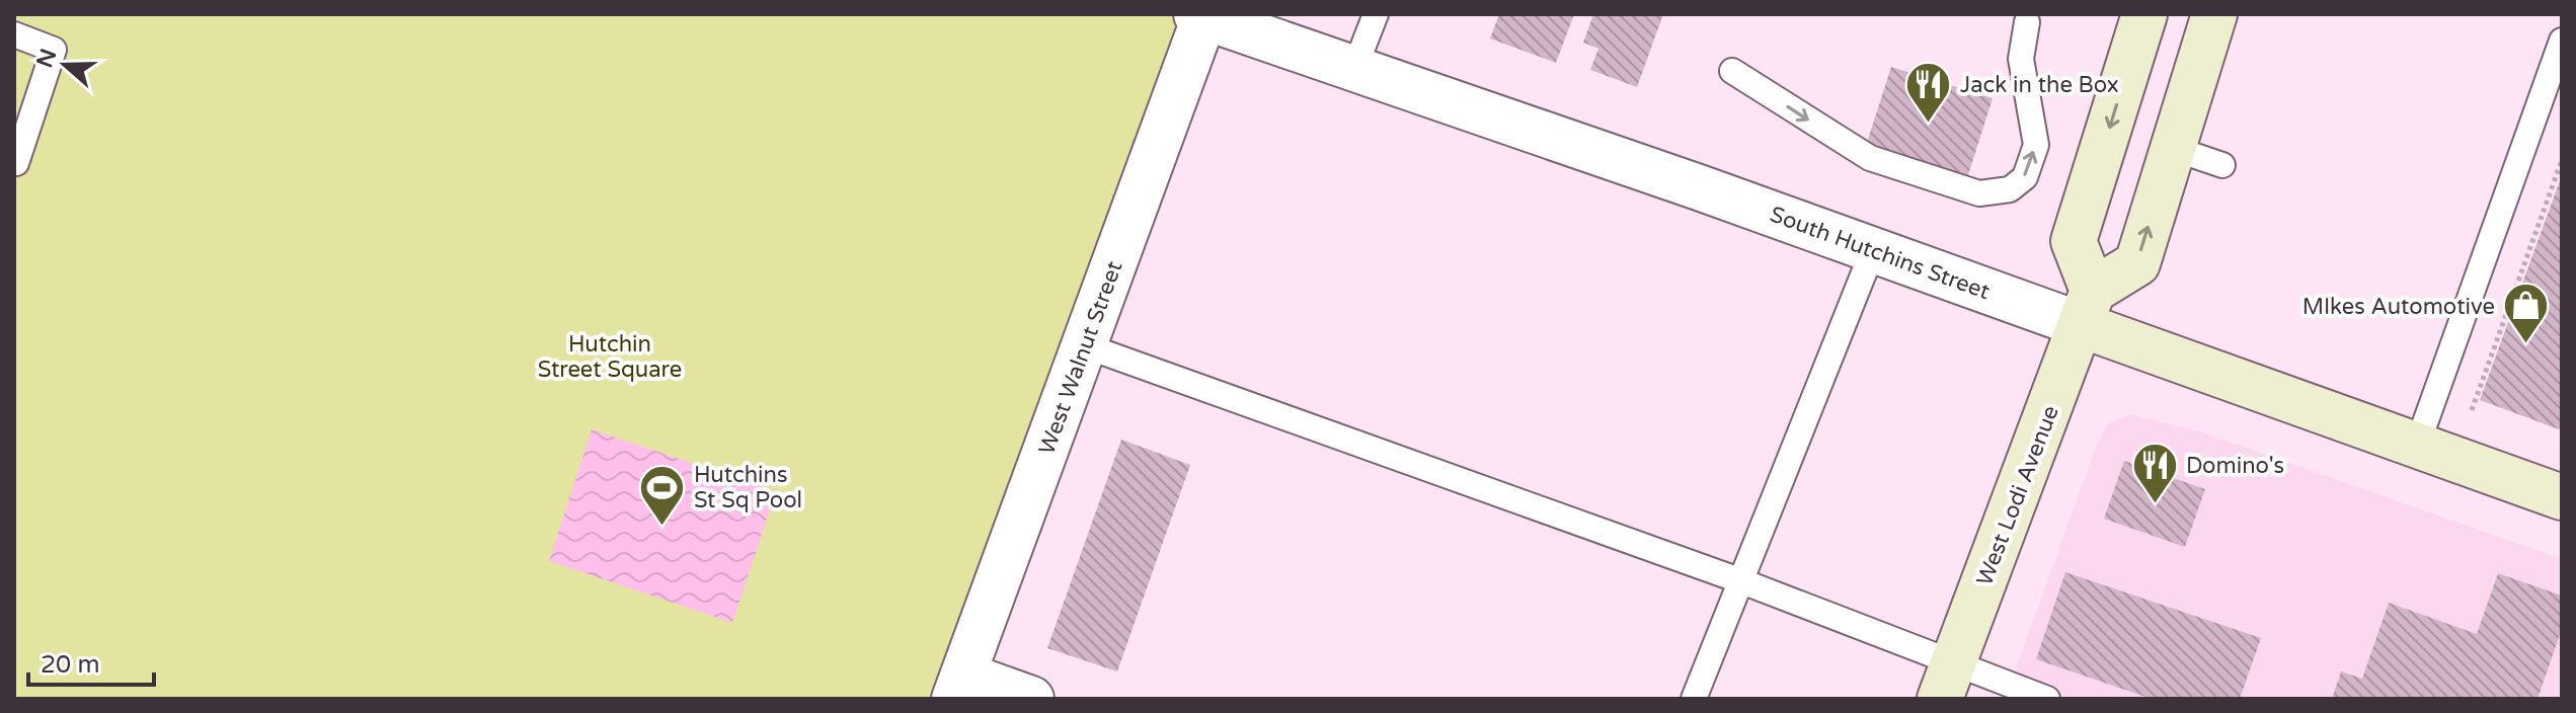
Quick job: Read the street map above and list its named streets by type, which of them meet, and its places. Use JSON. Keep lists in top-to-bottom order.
{
  "streets": {
    "main road": ["South Hutchins Street", "West Lodi Avenue"],
    "street": ["West Walnut Street"]
  },
  "crossings": [
    ["South Hutchins Street", "West Walnut Street"],
    ["South Hutchins Street", "West Lodi Avenue"]
  ],
  "parks": ["Hutchin Street Square"],
  "places": {
    "restaurant": ["Jack in the Box", "Domino's"],
    "shop": ["MIkes Automotive"],
    "sports": ["Hutchins St Sq Pool"]
  },
  "scale_bar": "20 m",
  "north": "left"
}
